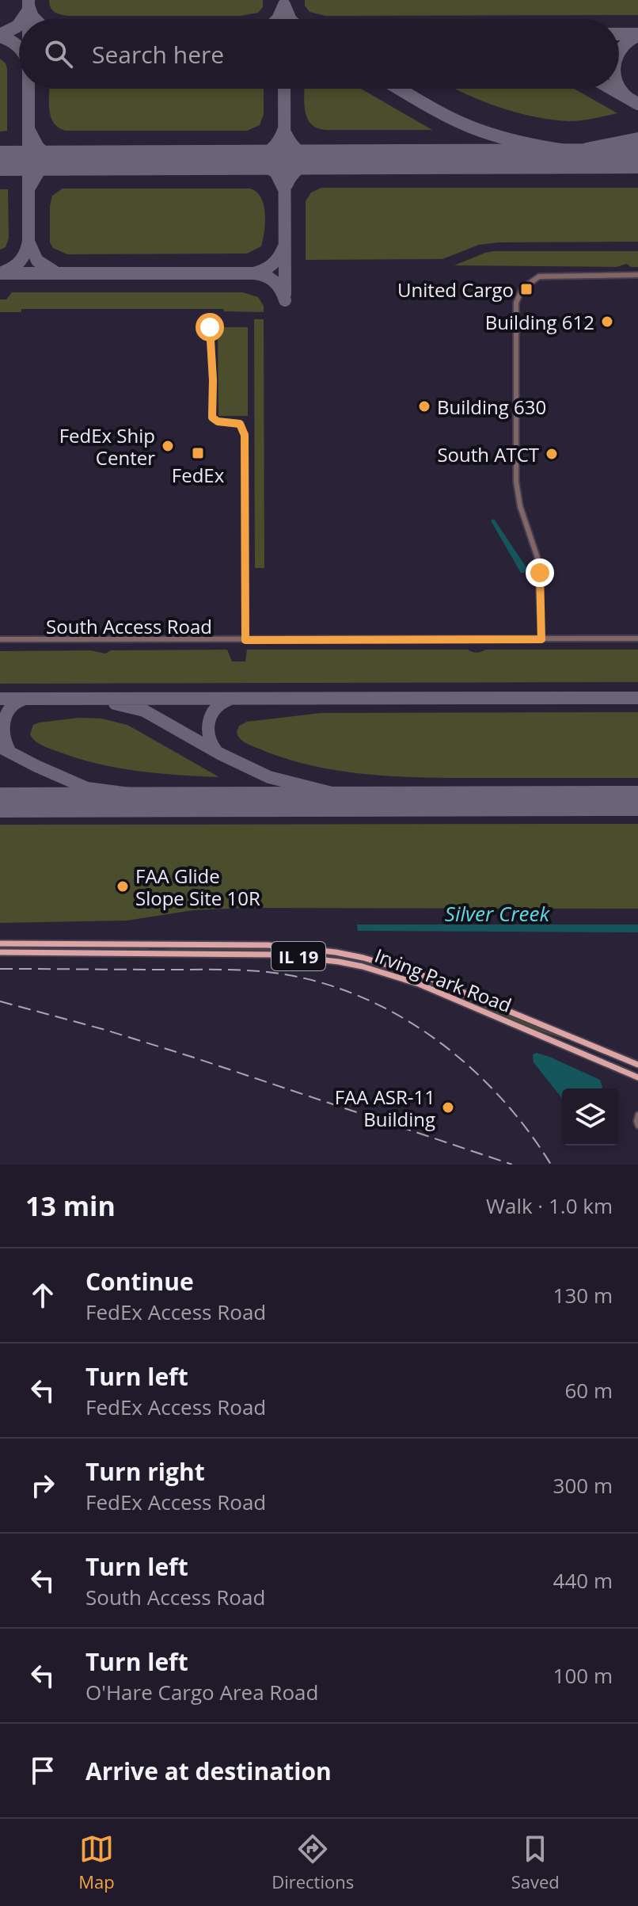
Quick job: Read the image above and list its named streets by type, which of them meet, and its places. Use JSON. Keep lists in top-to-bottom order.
{
  "streets": {
    "main road": ["IL 19", "Irving Park Road"],
    "street": ["South Access Road"]
  },
  "water": ["Silver Creek"],
  "places": {
    "transit": ["United Cargo", "FedEx"],
    "other": [
      "Building 612",
      "Building 630",
      "FedEx Ship Center",
      "South ATCT",
      "FAA Glide Slope Site 10R",
      "FAA ASR-11 Building"
    ]
  },
  "page": {
    "search": "Search here",
    "heading": ["13 min", "Walk · 1.0 km"],
    "list": [
      ["Continue", "FedEx Access Road", "130 m"],
      ["Turn left", "FedEx Access Road", "60 m"],
      ["Turn right", "FedEx Access Road", "300 m"],
      ["Turn left", "South Access Road", "440 m"],
      ["Turn left", "O'Hare Cargo Area Road", "100 m"],
      "Arrive at destination"
    ],
    "nav": ["Map", "Directions", "Saved"]
  }
}
